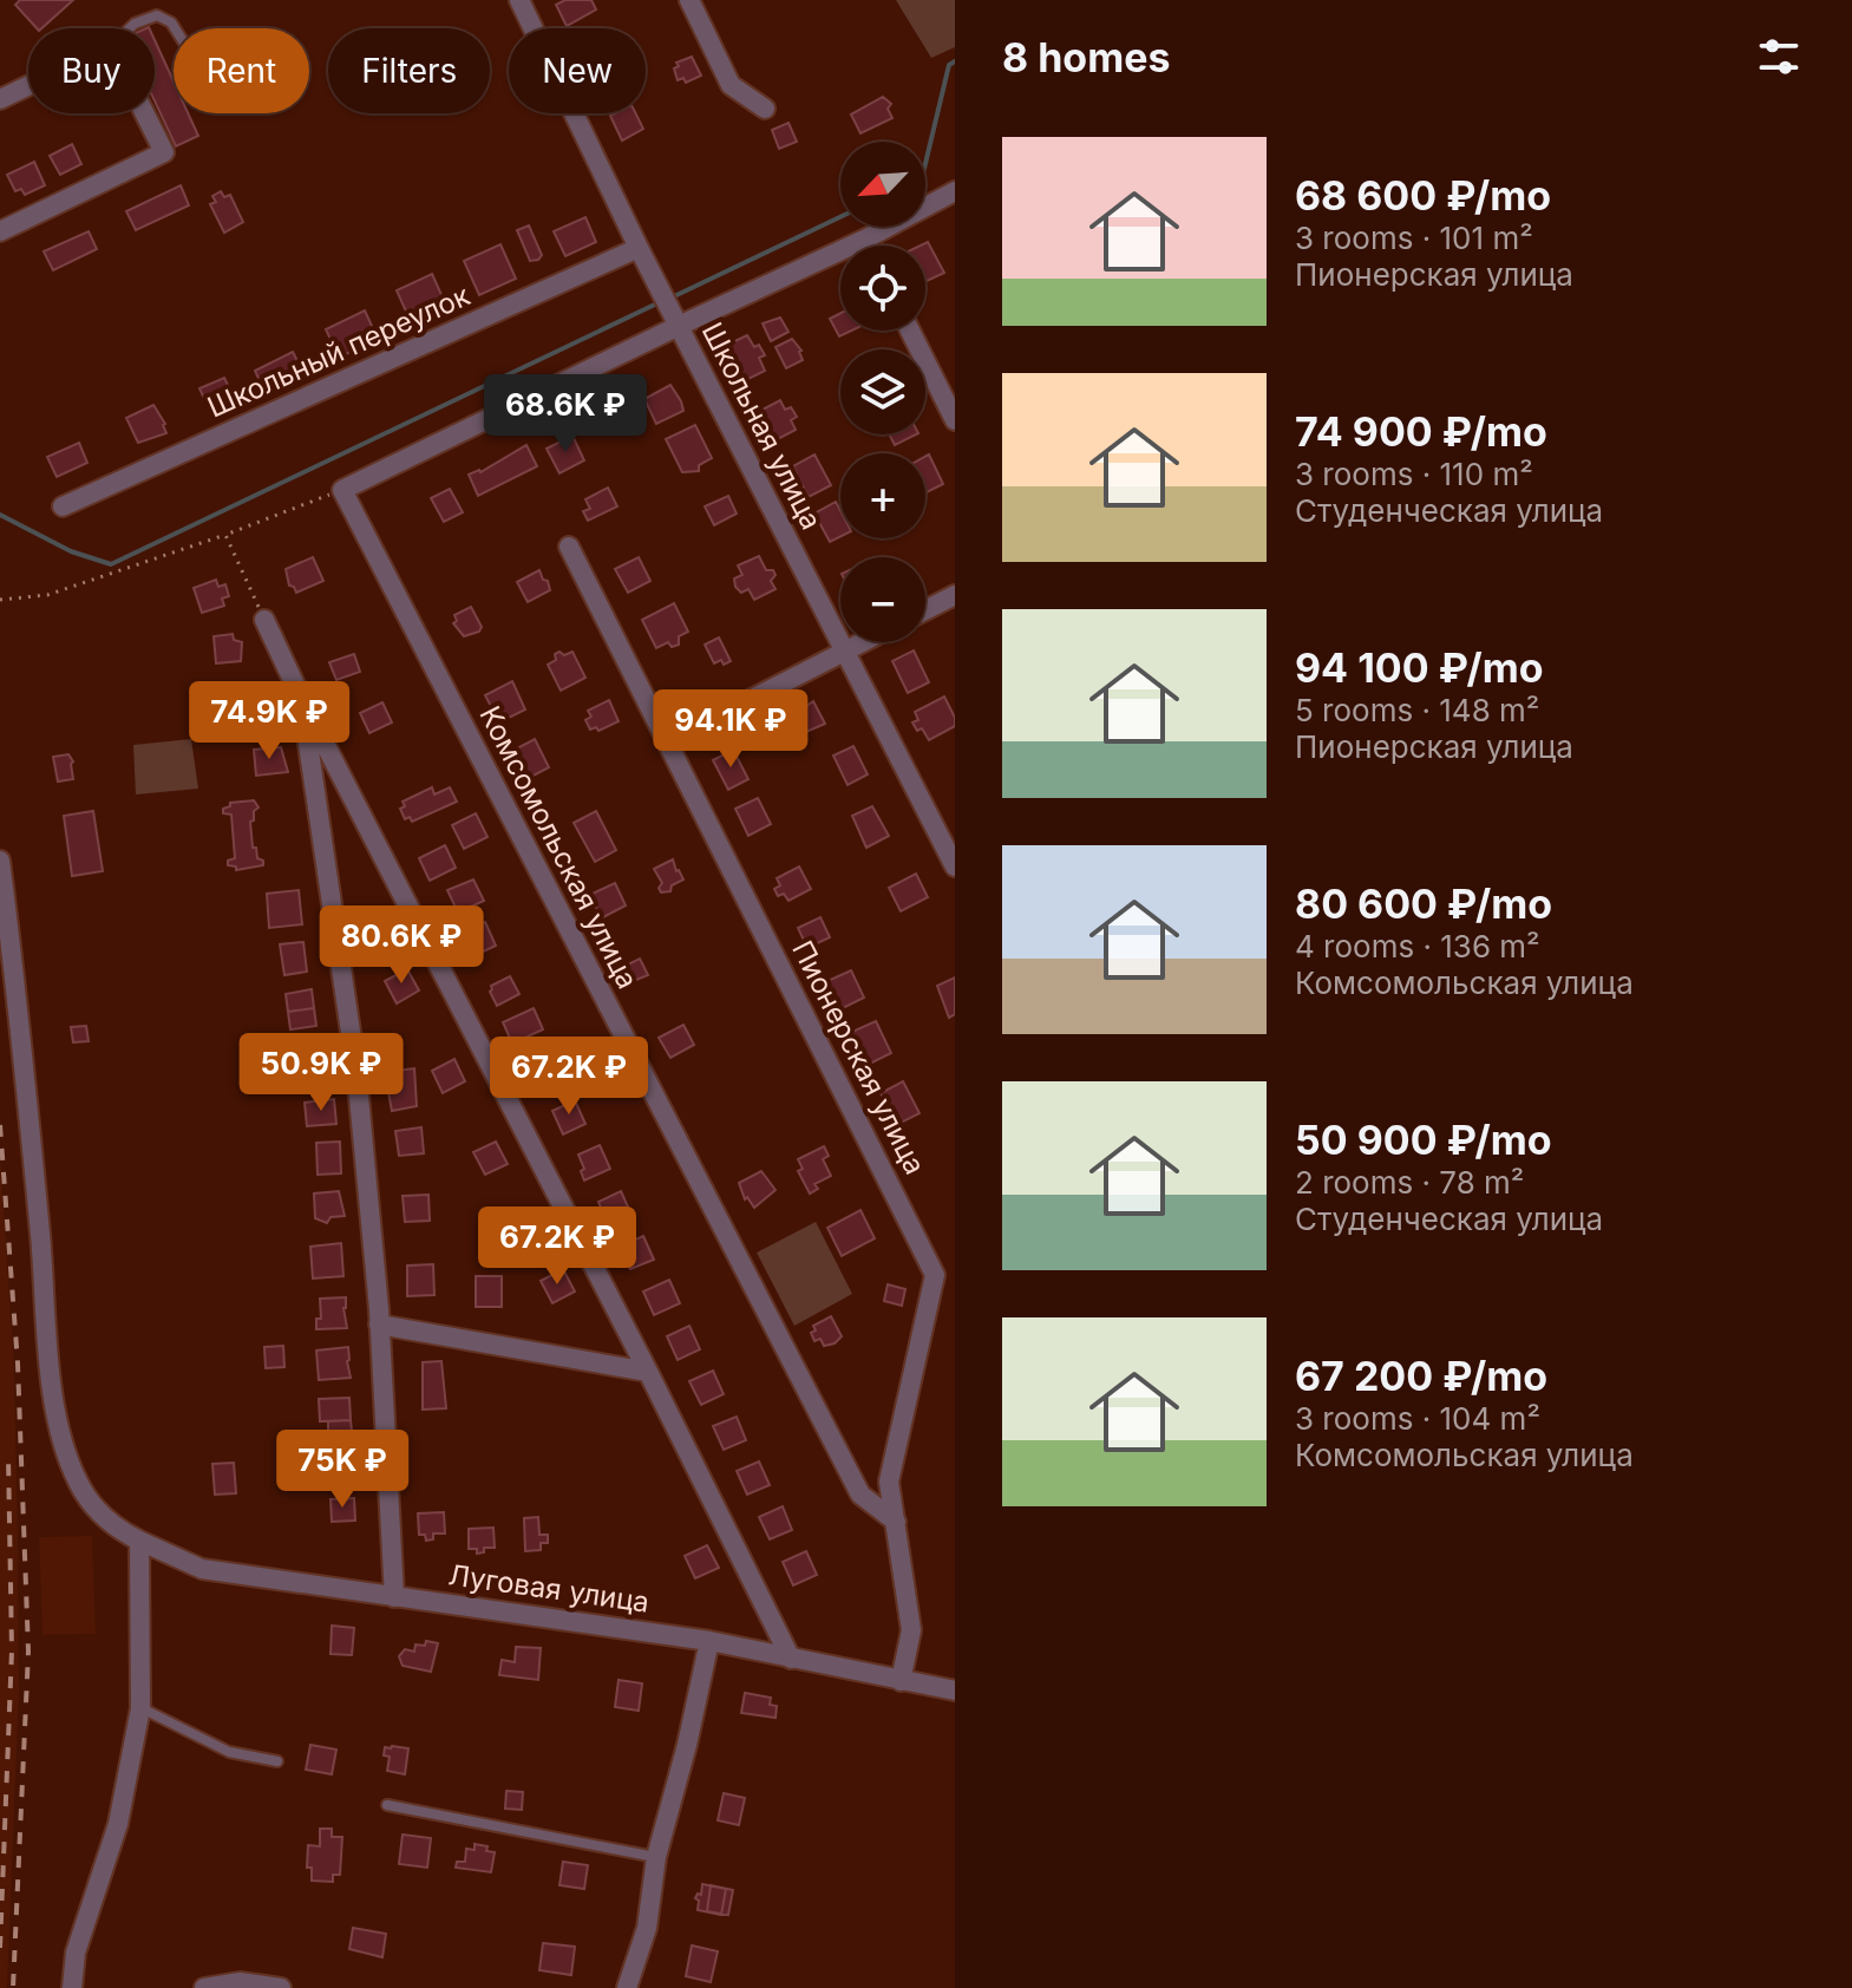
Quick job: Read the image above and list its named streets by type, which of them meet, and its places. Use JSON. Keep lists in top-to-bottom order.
{
  "streets": {
    "street": [
      "Школьный переулок",
      "Школьная улица",
      "Комсомольская улица",
      "Пионерская улица",
      "Луговая улица"
    ]
  },
  "crossings": [
    ["Школьный переулок", "Школьная улица"],
    ["Комсомольская улица", "Пионерская улица"],
    ["Пионерская улица", "Луговая улица"]
  ],
  "north": "bottom left",
  "page": {
    "heading": "8 homes",
    "chip": [
      "Buy",
      "Rent",
      "Filters",
      "New"
    ],
    "list": [
      {
        "name": "68 600 ₽/mo",
        "note": "3 rooms · 101 m² · Пионерская улица"
      },
      {
        "name": "74 900 ₽/mo",
        "note": "3 rooms · 110 m² · Студенческая улица"
      },
      {
        "name": "94 100 ₽/mo",
        "note": "5 rooms · 148 m² · Пионерская улица"
      },
      {
        "name": "80 600 ₽/mo",
        "note": "4 rooms · 136 m² · Комсомольская улица"
      },
      {
        "name": "50 900 ₽/mo",
        "note": "2 rooms · 78 m² · Студенческая улица"
      },
      {
        "name": "67 200 ₽/mo",
        "note": "3 rooms · 104 m² · Комсомольская улица"
      }
    ],
    "map_buttons": ["+", "−"],
    "price": [
      "68.6K ₽",
      "74.9K ₽",
      "94.1K ₽",
      "80.6K ₽",
      "50.9K ₽",
      "67.2K ₽",
      "67.2K ₽",
      "75K ₽"
    ]
  }
}
